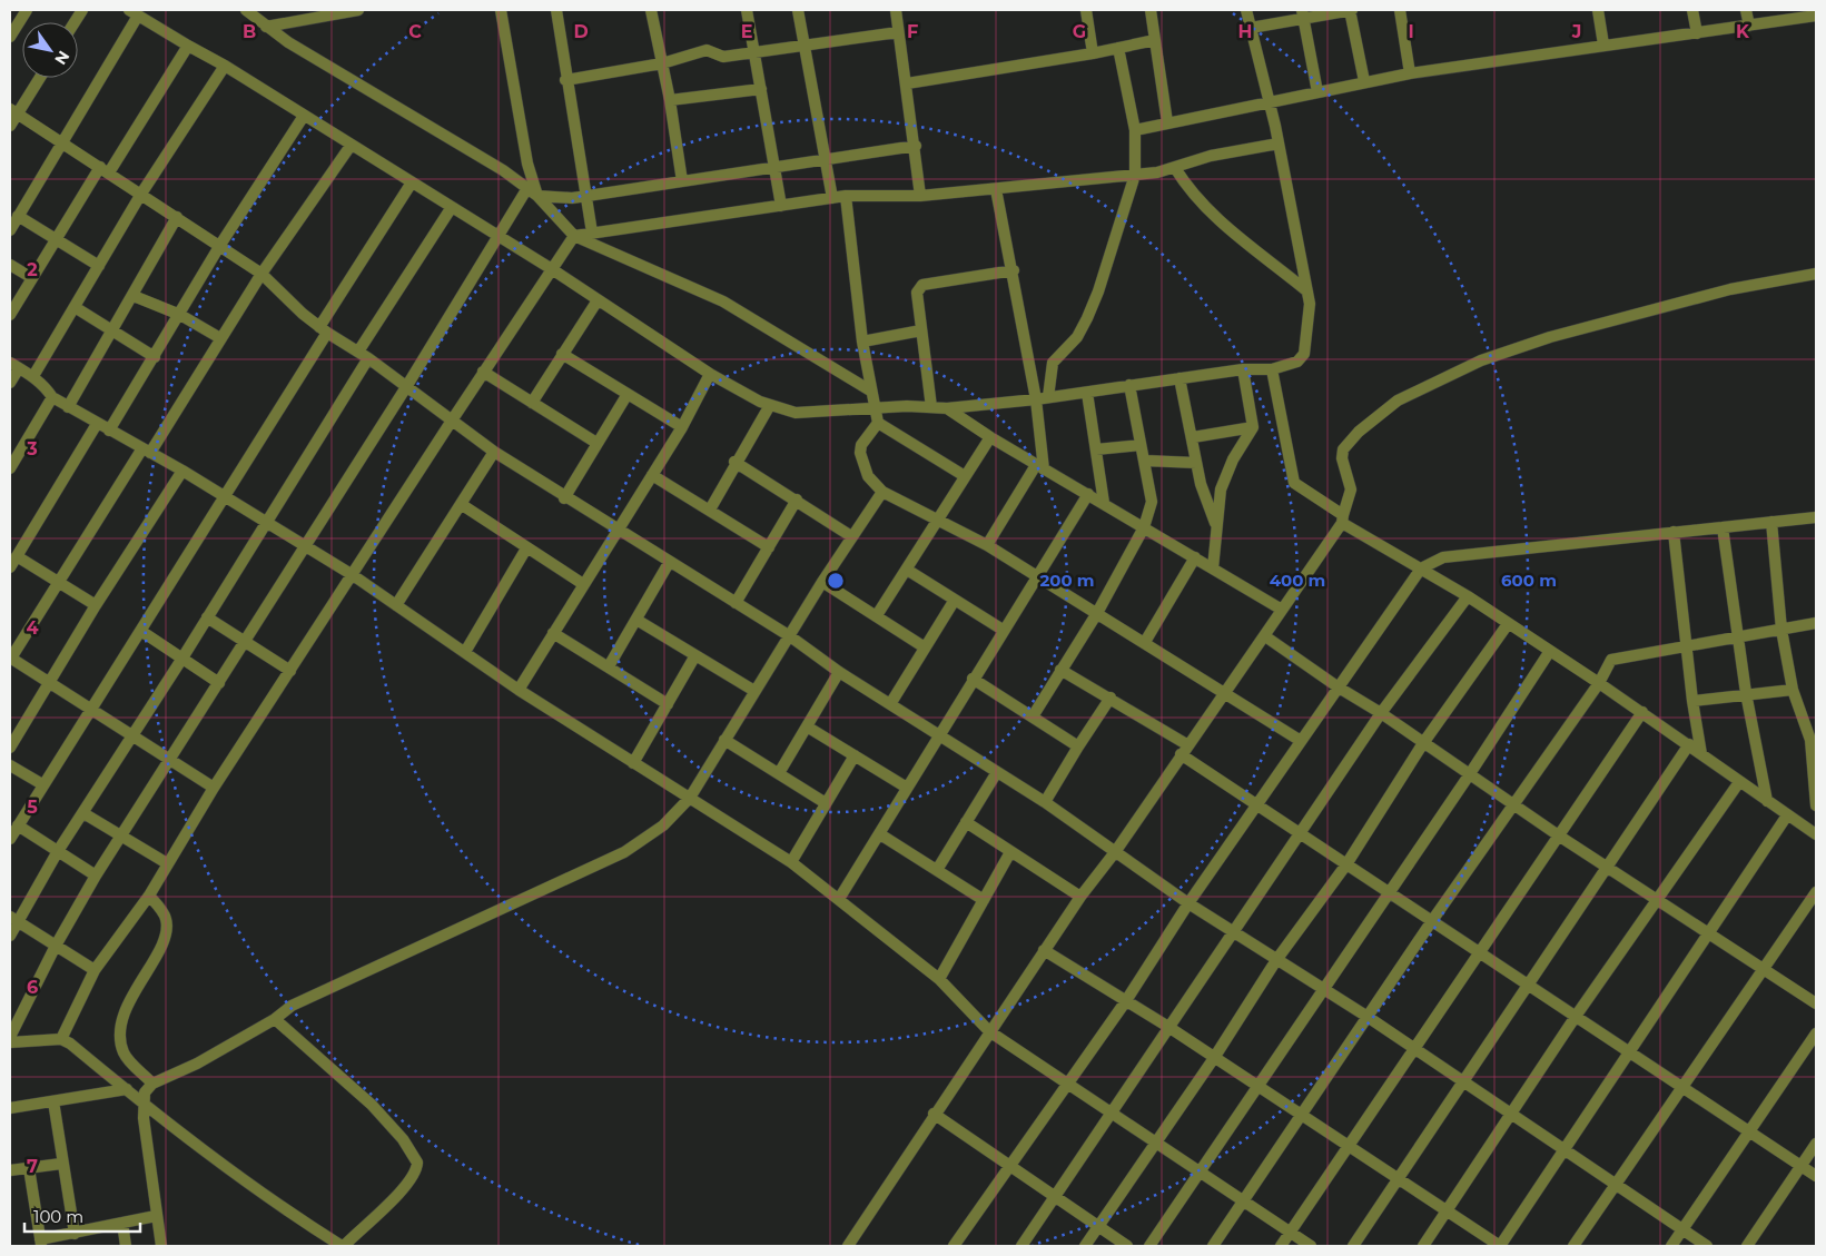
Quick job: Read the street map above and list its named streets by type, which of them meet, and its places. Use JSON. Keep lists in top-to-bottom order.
{
  "scale_bar": "100 m",
  "north": "bottom right",
  "grid": {
    "columns": [
      "B",
      "C",
      "D",
      "E",
      "F",
      "G",
      "H",
      "I",
      "J",
      "K"
    ],
    "rows": [
      "2",
      "3",
      "4",
      "5",
      "6",
      "7"
    ]
  },
  "rings": ["200 m", "400 m", "600 m"]
}
